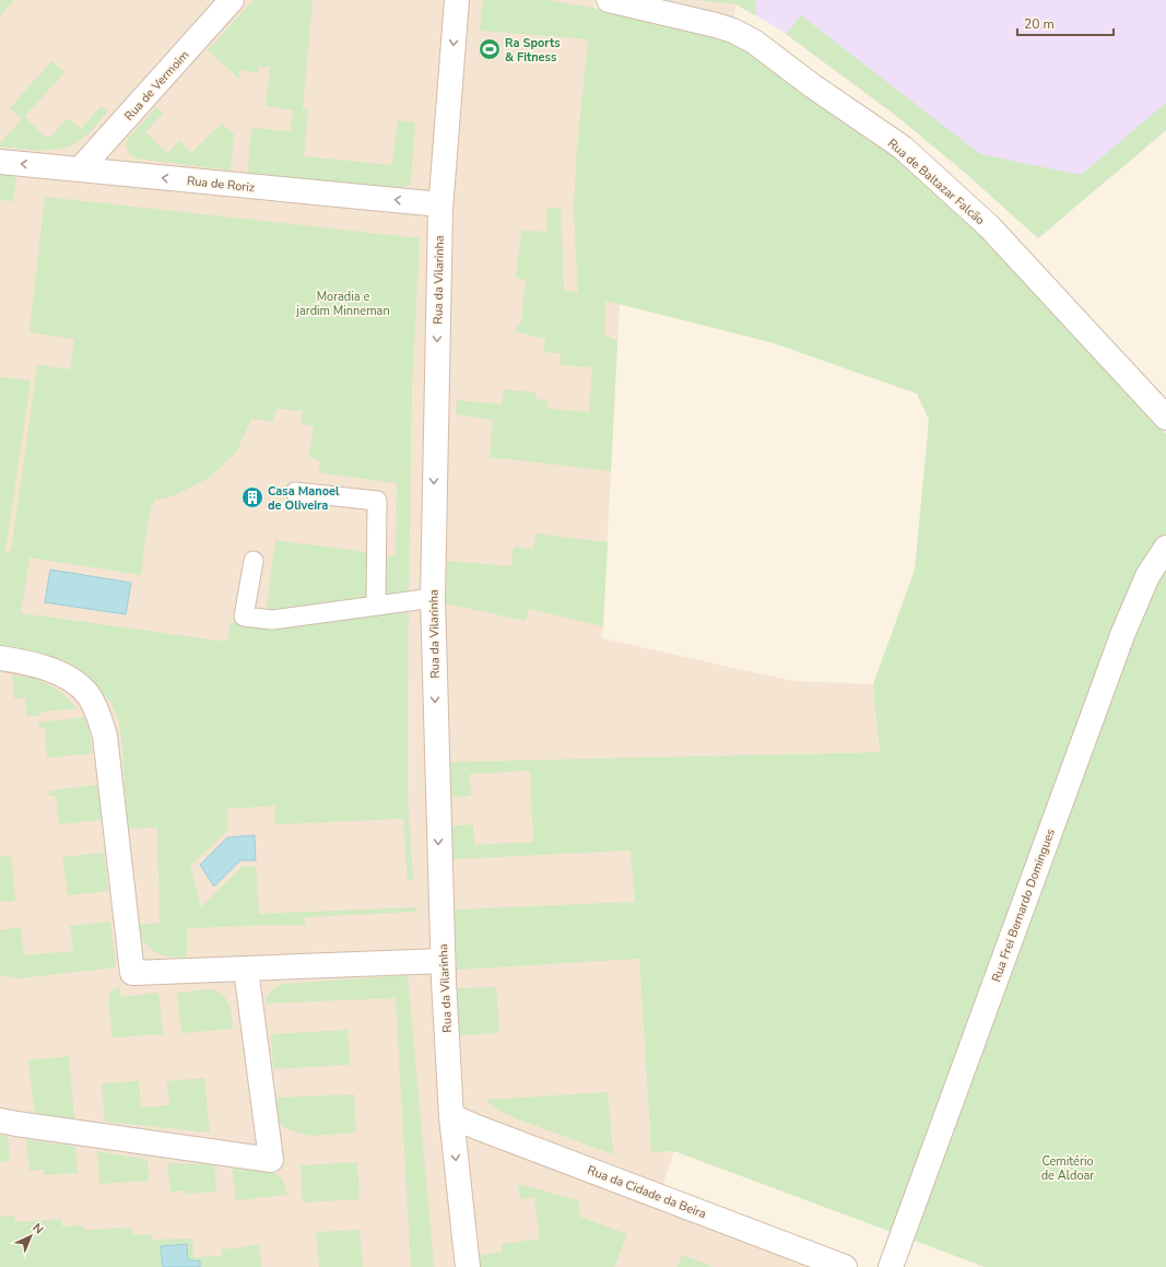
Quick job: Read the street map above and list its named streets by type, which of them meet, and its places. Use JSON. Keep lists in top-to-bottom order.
{
  "streets": {
    "street": [
      "Rua de Vermoim",
      "Rua de Baltazar Falcão",
      "Rua de Roriz",
      "Rua da Vilarinha",
      "Rua Frei Bernardo Domingues",
      "Rua da Cidade da Beira"
    ]
  },
  "crossings": [
    ["Rua de Vermoim", "Rua de Roriz"],
    ["Rua de Roriz", "Rua da Vilarinha"],
    ["Rua da Vilarinha", "Rua da Cidade da Beira"]
  ],
  "one_way": ["Rua de Roriz", "Rua da Vilarinha"],
  "parks": ["Moradia e jardim Minneman", "Cemitério de Aldoar"],
  "places": {
    "sports": ["Ra Sports & Fitness"],
    "building": ["Casa Manoel de Oliveira"]
  },
  "scale_bar": "20 m",
  "north": "top right"
}
